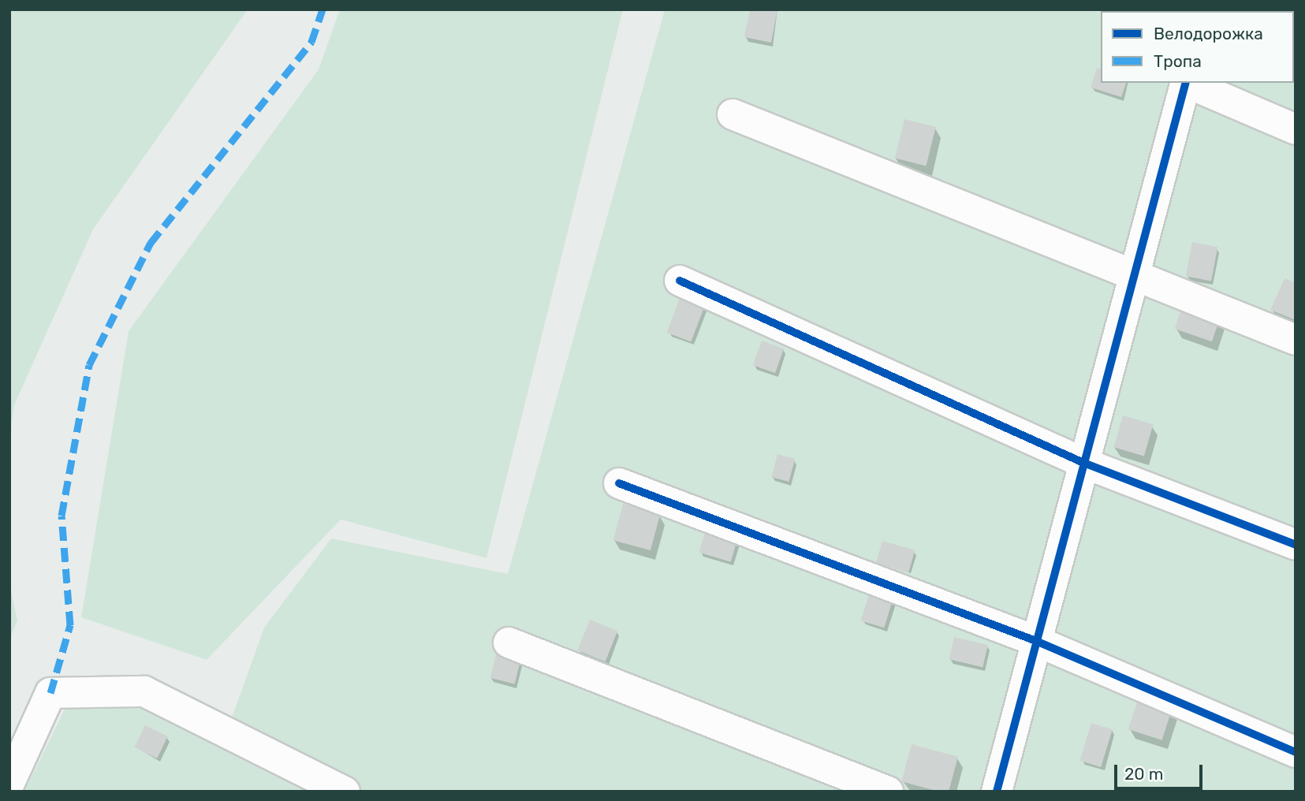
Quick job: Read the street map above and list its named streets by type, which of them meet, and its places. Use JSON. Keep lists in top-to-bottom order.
{
  "legend": ["Велодорожка", "Тропа"],
  "scale_bar": "20 m"
}
